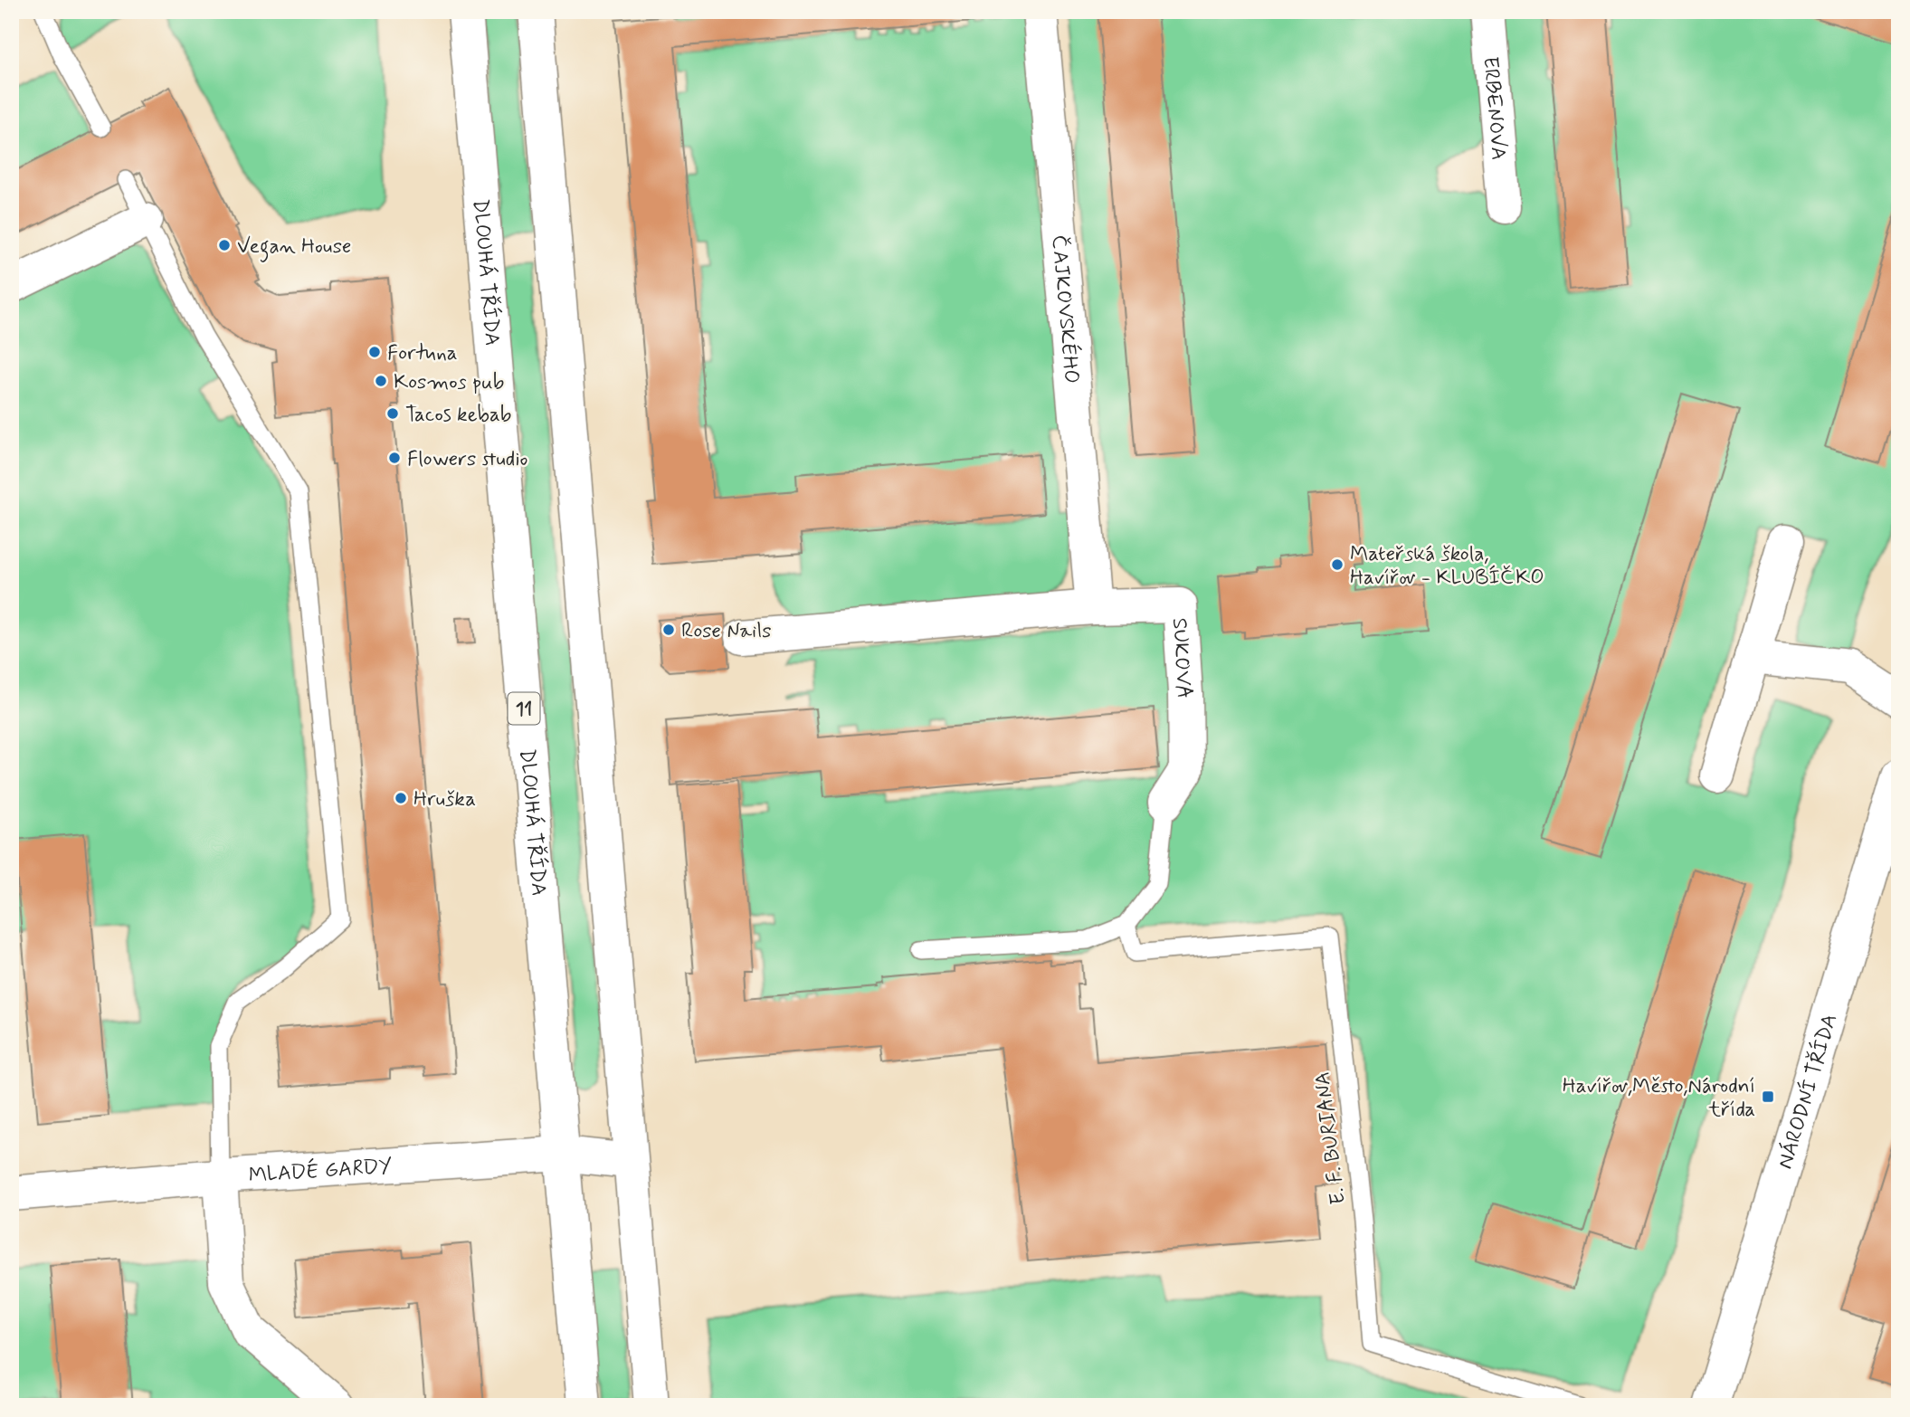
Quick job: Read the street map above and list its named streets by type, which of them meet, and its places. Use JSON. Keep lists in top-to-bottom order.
{
  "streets": {
    "street": [
      "ERBENOVA",
      "DLOUHÁ TŘÍDA",
      "ČAJKOVSKÉHO",
      "SUKOVA",
      "11",
      "NÁRODNÍ TŘÍDA",
      "MLADÉ GARDY"
    ],
    "lane": ["E. F. BURIANA"]
  },
  "crossings": [
    ["DLOUHÁ TŘÍDA", "MLADÉ GARDY"],
    ["ČAJKOVSKÉHO", "SUKOVA"],
    ["SUKOVA", "E. F. BURIANA"]
  ],
  "places": {
    "other": [
      "Vegan House",
      "Fortuna",
      "Kosmos pub",
      "Tacos kebab",
      "Flowers studio",
      "Mateřská škola, Havířov - KLUBÍČKO",
      "Rose Nails",
      "Hruška"
    ],
    "transit": ["Havířov,Město,Národní třída"]
  }
}
